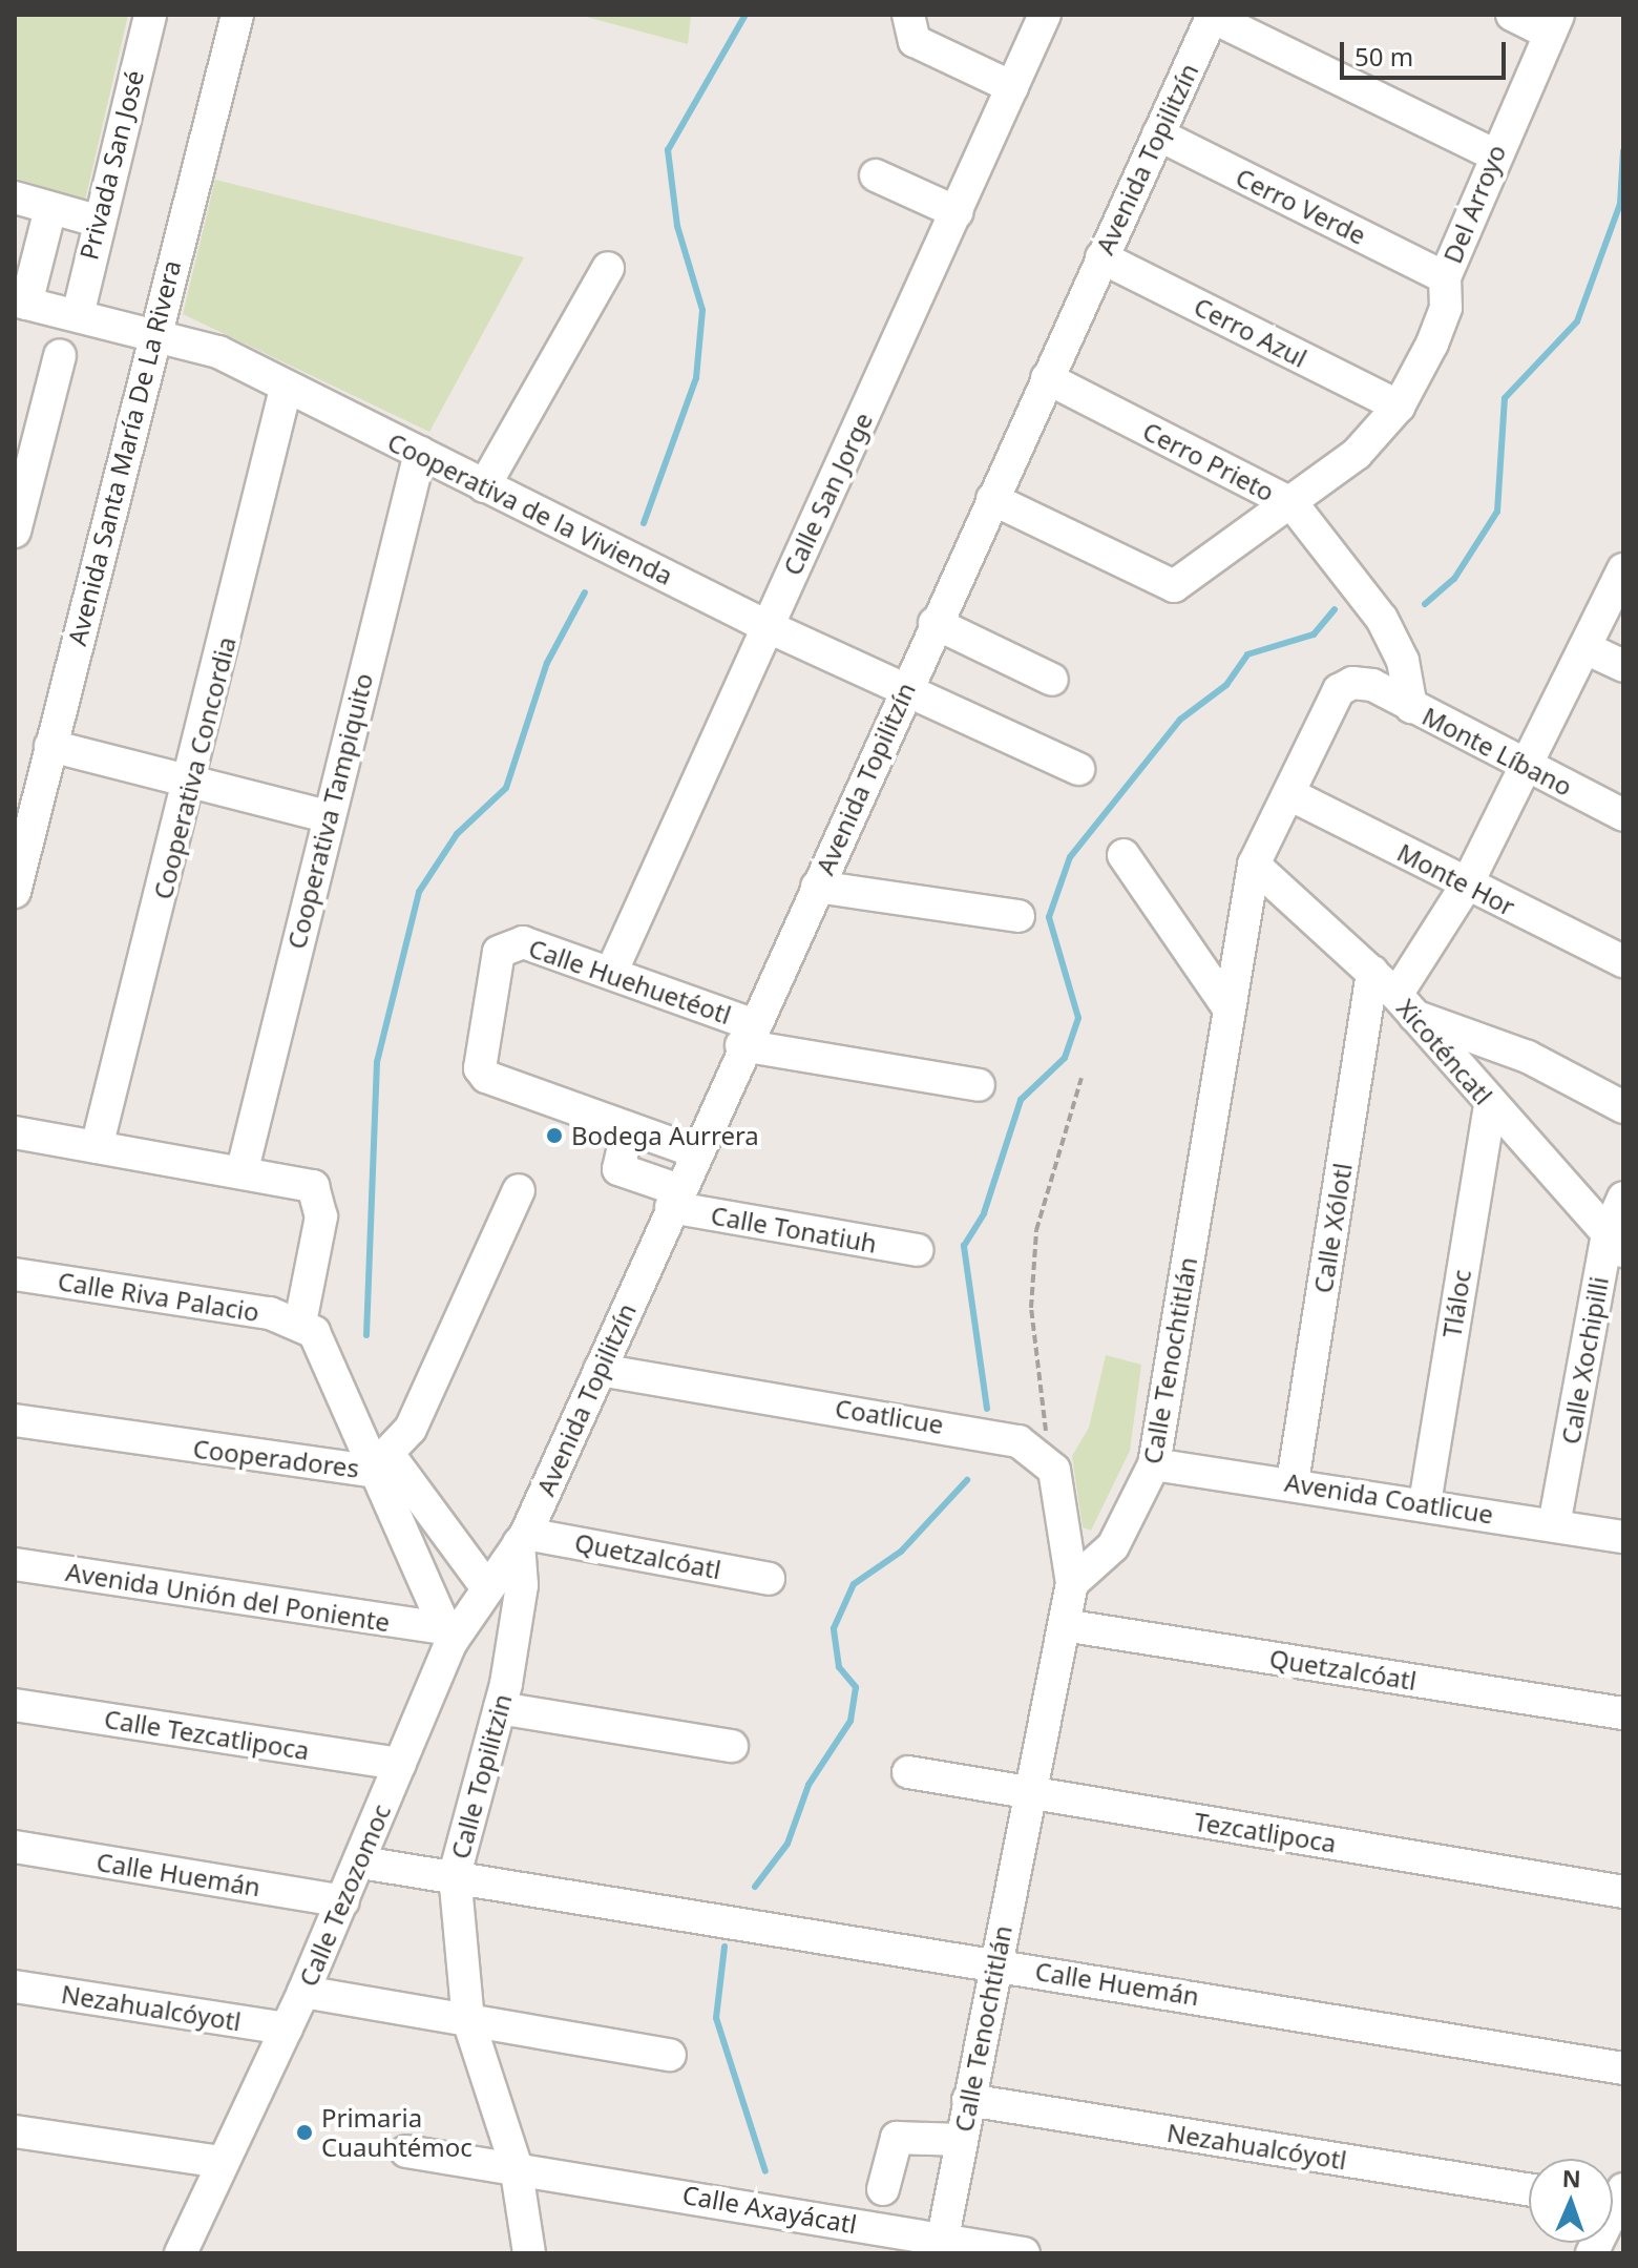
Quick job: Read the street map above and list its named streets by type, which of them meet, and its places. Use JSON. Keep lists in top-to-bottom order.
{
  "streets": {
    "street": [
      "Avenida Topilitzín",
      "Privada San José",
      "Del Arroyo",
      "Cerro Verde",
      "Cerro Azul",
      "Avenida Santa María De La Rivera",
      "Cerro Prieto",
      "Calle San Jorge",
      "Cooperativa de la Vivienda",
      "Monte Líbano",
      "Cooperativa Concordia",
      "Cooperativa Tampiquito",
      "Monte Hor",
      "Calle Huehuetéotl",
      "Xicoténcatl",
      "Calle Xólotl",
      "Calle Tonatiuh",
      "Calle Riva Palacio",
      "Tláloc",
      "Calle Tenochtitlán",
      "Calle Xochipilli",
      "Coatlicue",
      "Cooperadores",
      "Avenida Coatlicue",
      "Quetzalcóatl",
      "Avenida Unión del Poniente",
      "Calle Tezcatlipoca",
      "Calle Topilitzin",
      "Tezcatlipoca",
      "Calle Huemán",
      "Calle Tezozomoc",
      "Nezahualcóyotl",
      "Calle Axayácatl"
    ]
  },
  "crossings": [
    ["Avenida Topilitzín", "Del Arroyo"],
    ["Avenida Topilitzín", "Cerro Verde"],
    ["Avenida Topilitzín", "Cerro Azul"],
    ["Avenida Topilitzín", "Cerro Prieto"],
    ["Avenida Topilitzín", "Cooperativa de la Vivienda"],
    ["Avenida Topilitzín", "Calle Huehuetéotl"],
    ["Avenida Topilitzín", "Calle Tonatiuh"],
    ["Avenida Topilitzín", "Coatlicue"],
    ["Avenida Topilitzín", "Quetzalcóatl"],
    ["Avenida Topilitzín", "Calle Topilitzin"],
    ["Avenida Topilitzín", "Calle Tezozomoc"],
    ["Privada San José", "Cooperativa de la Vivienda"],
    ["Del Arroyo", "Cerro Verde"],
    ["Del Arroyo", "Cerro Azul"],
    ["Del Arroyo", "Cerro Prieto"],
    ["Avenida Santa María De La Rivera", "Cooperativa de la Vivienda"],
    ["Cerro Prieto", "Monte Líbano"],
    ["Calle San Jorge", "Cooperativa de la Vivienda"],
    ["Calle San Jorge", "Calle Huehuetéotl"],
    ["Cooperativa de la Vivienda", "Cooperativa Concordia"],
    ["Cooperativa de la Vivienda", "Cooperativa Tampiquito"],
    ["Monte Líbano", "Calle Tenochtitlán"],
    ["Monte Hor", "Calle Tenochtitlán"],
    ["Calle Huehuetéotl", "Calle Tonatiuh"],
    ["Xicoténcatl", "Calle Xólotl"],
    ["Xicoténcatl", "Tláloc"],
    ["Xicoténcatl", "Calle Tenochtitlán"],
    ["Xicoténcatl", "Calle Xochipilli"],
    ["Calle Xólotl", "Avenida Coatlicue"],
    ["Tláloc", "Avenida Coatlicue"],
    ["Calle Tenochtitlán", "Avenida Coatlicue"],
    ["Calle Tenochtitlán", "Quetzalcóatl"],
    ["Calle Tenochtitlán", "Tezcatlipoca"],
    ["Calle Tenochtitlán", "Calle Huemán"],
    ["Calle Tenochtitlán", "Nezahualcóyotl"],
    ["Calle Tenochtitlán", "Calle Axayácatl"],
    ["Calle Xochipilli", "Avenida Coatlicue"],
    ["Quetzalcóatl", "Calle Topilitzin"],
    ["Quetzalcóatl", "Calle Tezozomoc"],
    ["Avenida Unión del Poniente", "Calle Tezozomoc"],
    ["Calle Tezcatlipoca", "Calle Tezozomoc"],
    ["Calle Topilitzin", "Calle Huemán"],
    ["Calle Topilitzin", "Calle Tezozomoc"],
    ["Calle Topilitzin", "Calle Axayácatl"],
    ["Calle Huemán", "Calle Tezozomoc"],
    ["Calle Tezozomoc", "Nezahualcóyotl"]
  ],
  "places": ["Bodega Aurrera", "Primaria Cuauhtémoc"],
  "scale_bar": "50 m",
  "north": "top"
}
